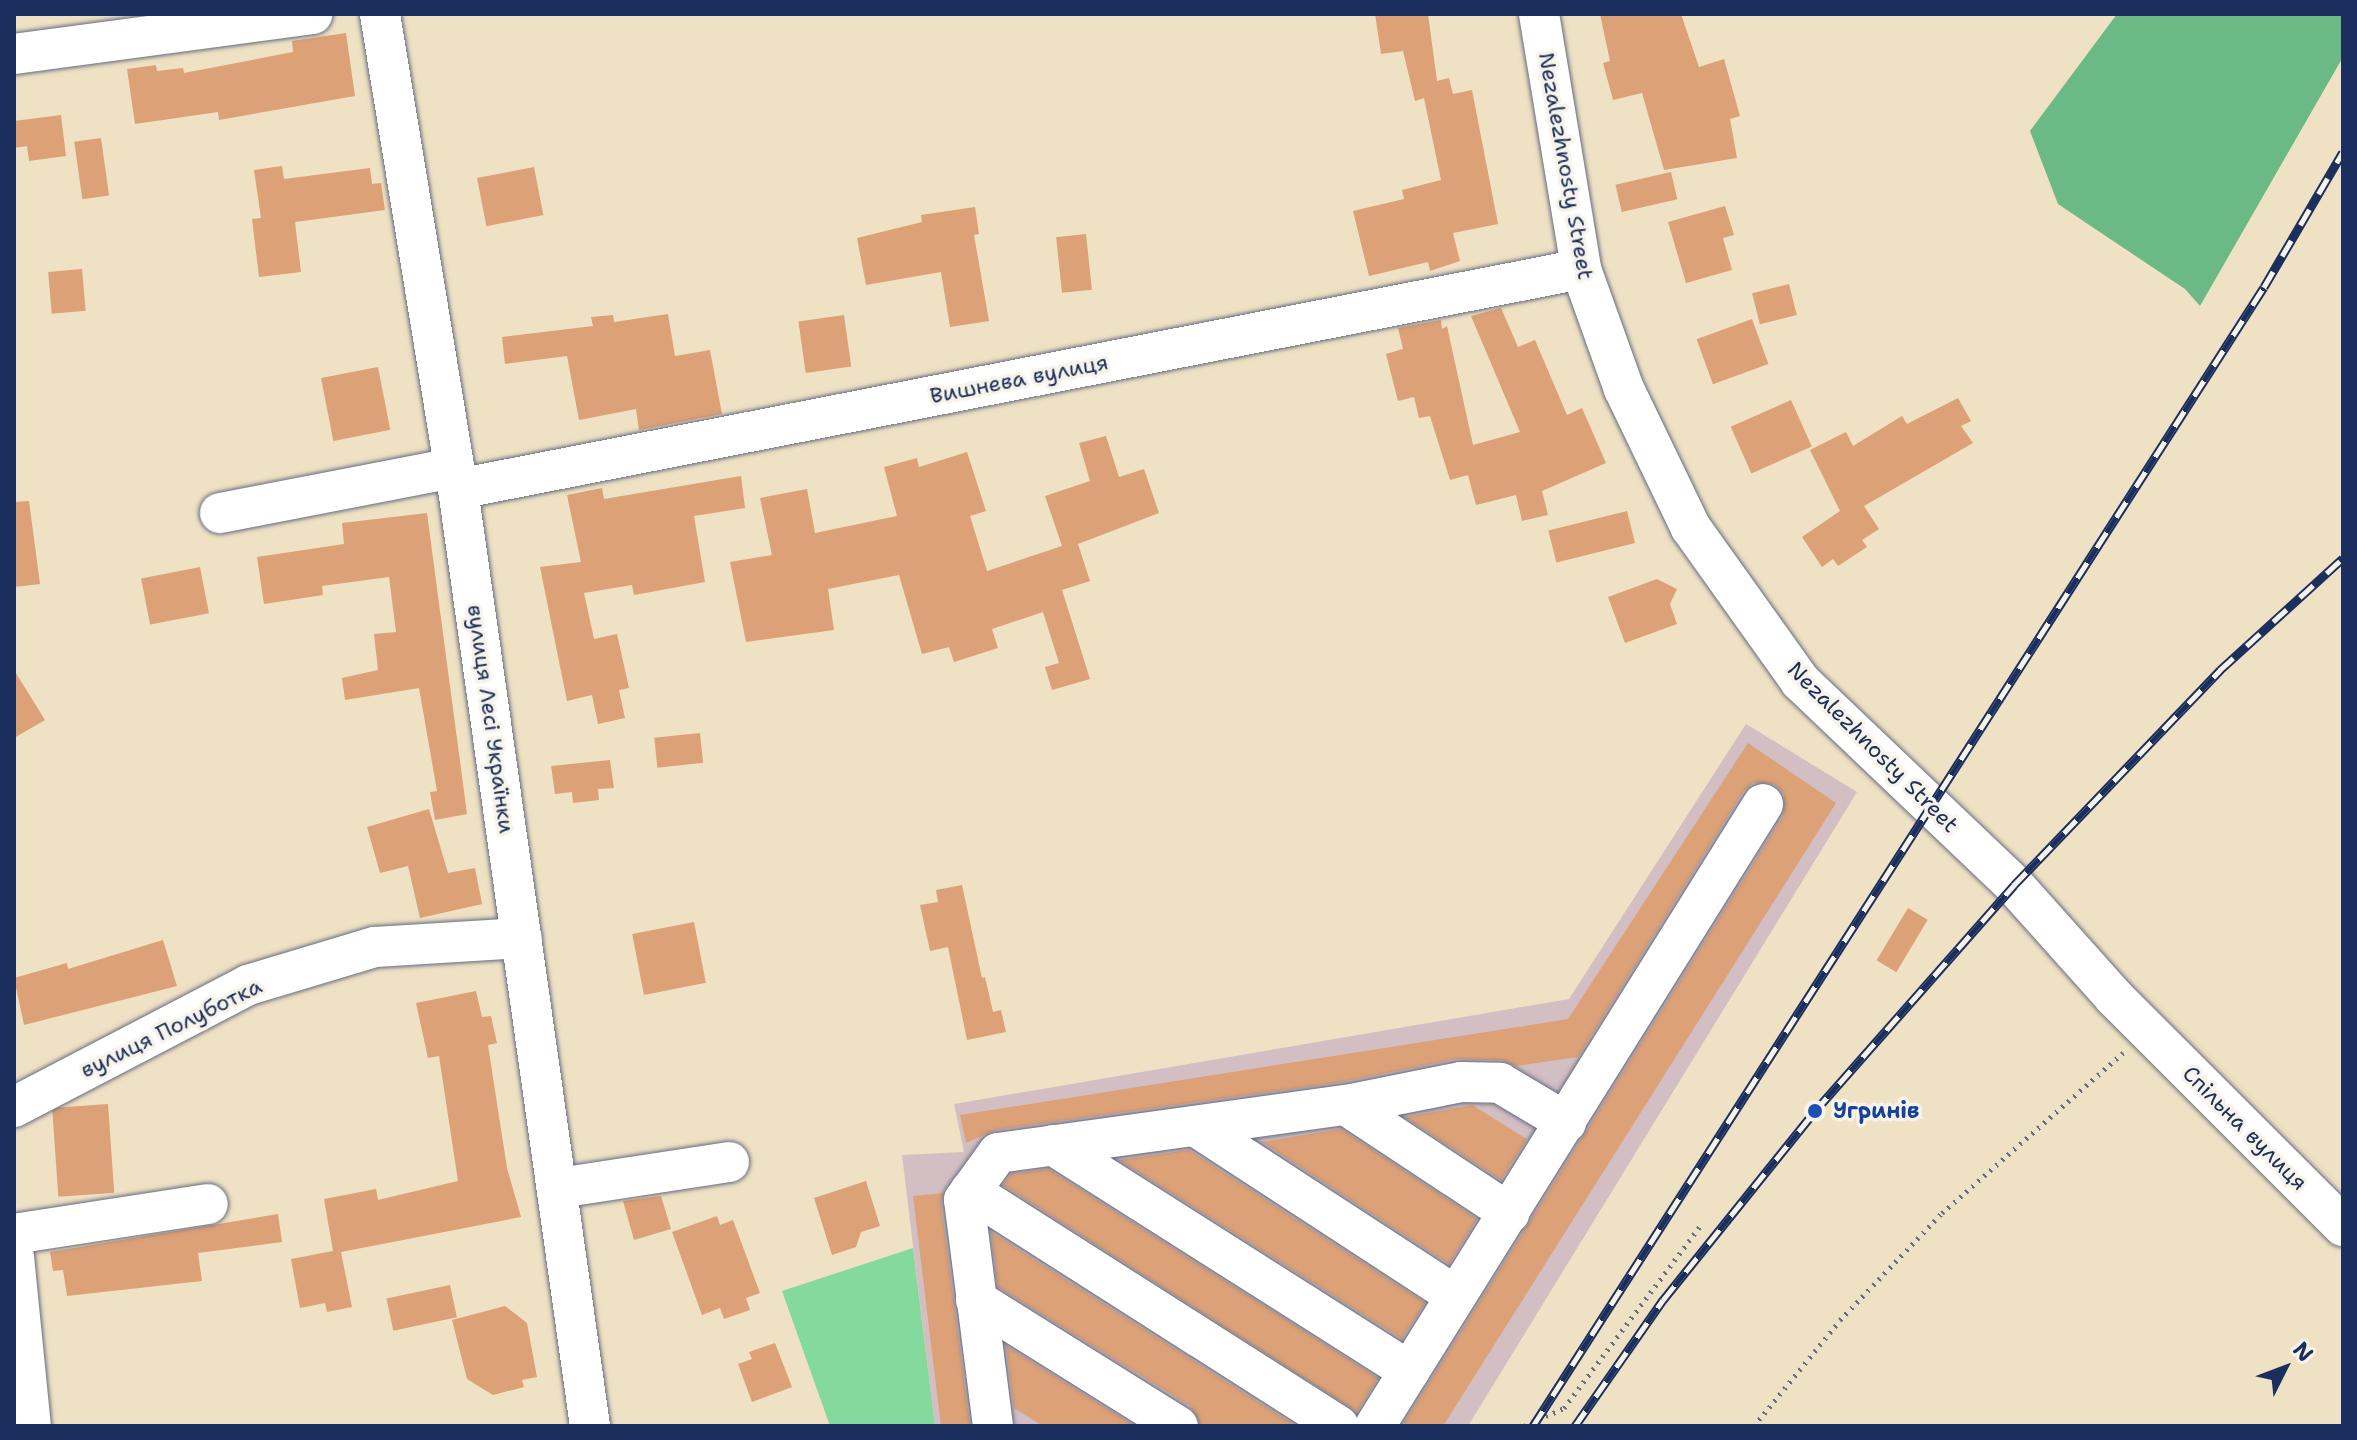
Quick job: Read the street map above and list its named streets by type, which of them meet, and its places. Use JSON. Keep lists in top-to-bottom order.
{
  "streets": {
    "street": [
      "Nezalezhnosty Street",
      "Вишнева вулиця",
      "вулиця Лесі Українки",
      "вулиця Полуботка",
      "Спільна вулиця"
    ]
  },
  "crossings": [
    ["Nezalezhnosty Street", "Вишнева вулиця"],
    ["Nezalezhnosty Street", "Спільна вулиця"],
    ["Вишнева вулиця", "вулиця Лесі Українки"],
    ["вулиця Лесі Українки", "вулиця Полуботка"]
  ],
  "places": ["Угринів"],
  "north": "top right"
}
